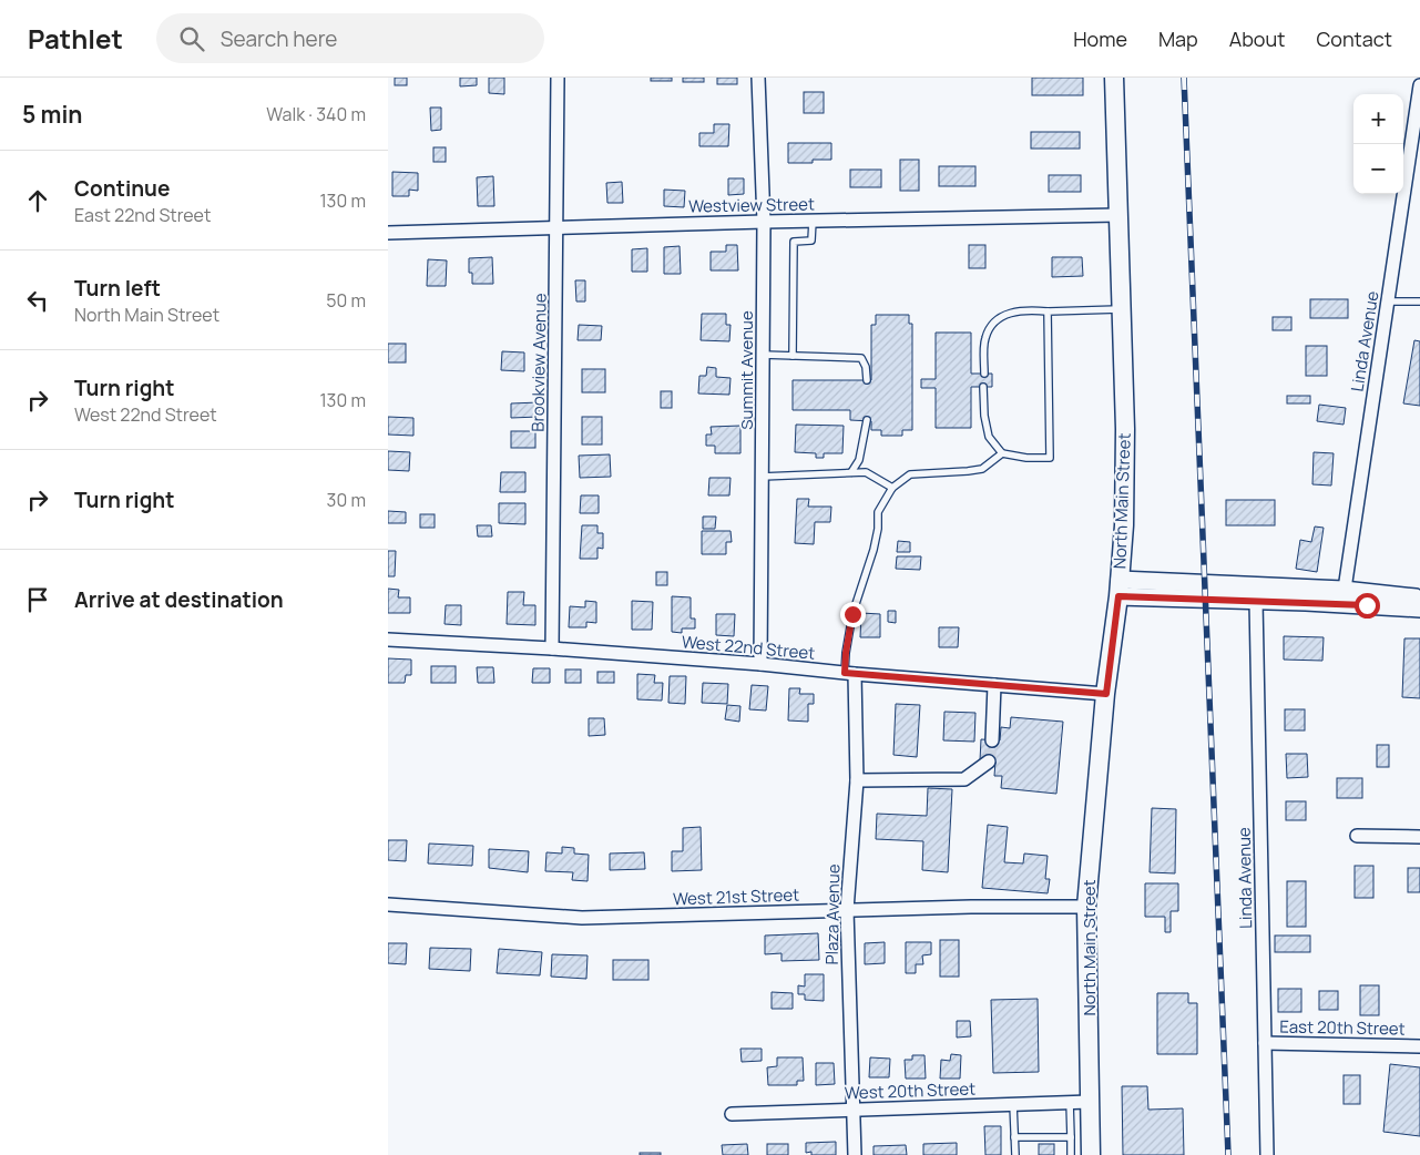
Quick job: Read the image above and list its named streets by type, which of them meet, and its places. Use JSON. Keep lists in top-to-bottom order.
{
  "streets": {
    "main road": ["North Main Street"],
    "street": [
      "Westview Street",
      "Linda Avenue",
      "Brookview Avenue",
      "Summit Avenue",
      "West 22nd Street",
      "West 21st Street",
      "Plaza Avenue",
      "East 20th Street",
      "West 20th Street"
    ]
  },
  "crossings": [
    ["Westview Street", "Brookview Avenue"],
    ["Westview Street", "Summit Avenue"],
    ["Westview Street", "North Main Street"],
    ["Linda Avenue", "East 20th Street"],
    ["Brookview Avenue", "West 22nd Street"],
    ["Summit Avenue", "West 22nd Street"],
    ["North Main Street", "West 22nd Street"],
    ["North Main Street", "West 21st Street"],
    ["North Main Street", "West 20th Street"],
    ["West 22nd Street", "Plaza Avenue"],
    ["West 21st Street", "Plaza Avenue"],
    ["Plaza Avenue", "West 20th Street"]
  ],
  "page": {
    "header": "Pathlet",
    "search": "Search here",
    "nav": [
      "Home",
      "Map",
      "About",
      "Contact"
    ],
    "heading": ["5 min", "Walk · 340 m"],
    "map_buttons": ["+", "−"],
    "list": [
      ["Continue", "East 22nd Street", "130 m"],
      ["Turn left", "North Main Street", "50 m"],
      ["Turn right", "West 22nd Street", "130 m"],
      ["Turn right", "30 m"],
      "Arrive at destination"
    ]
  }
}
